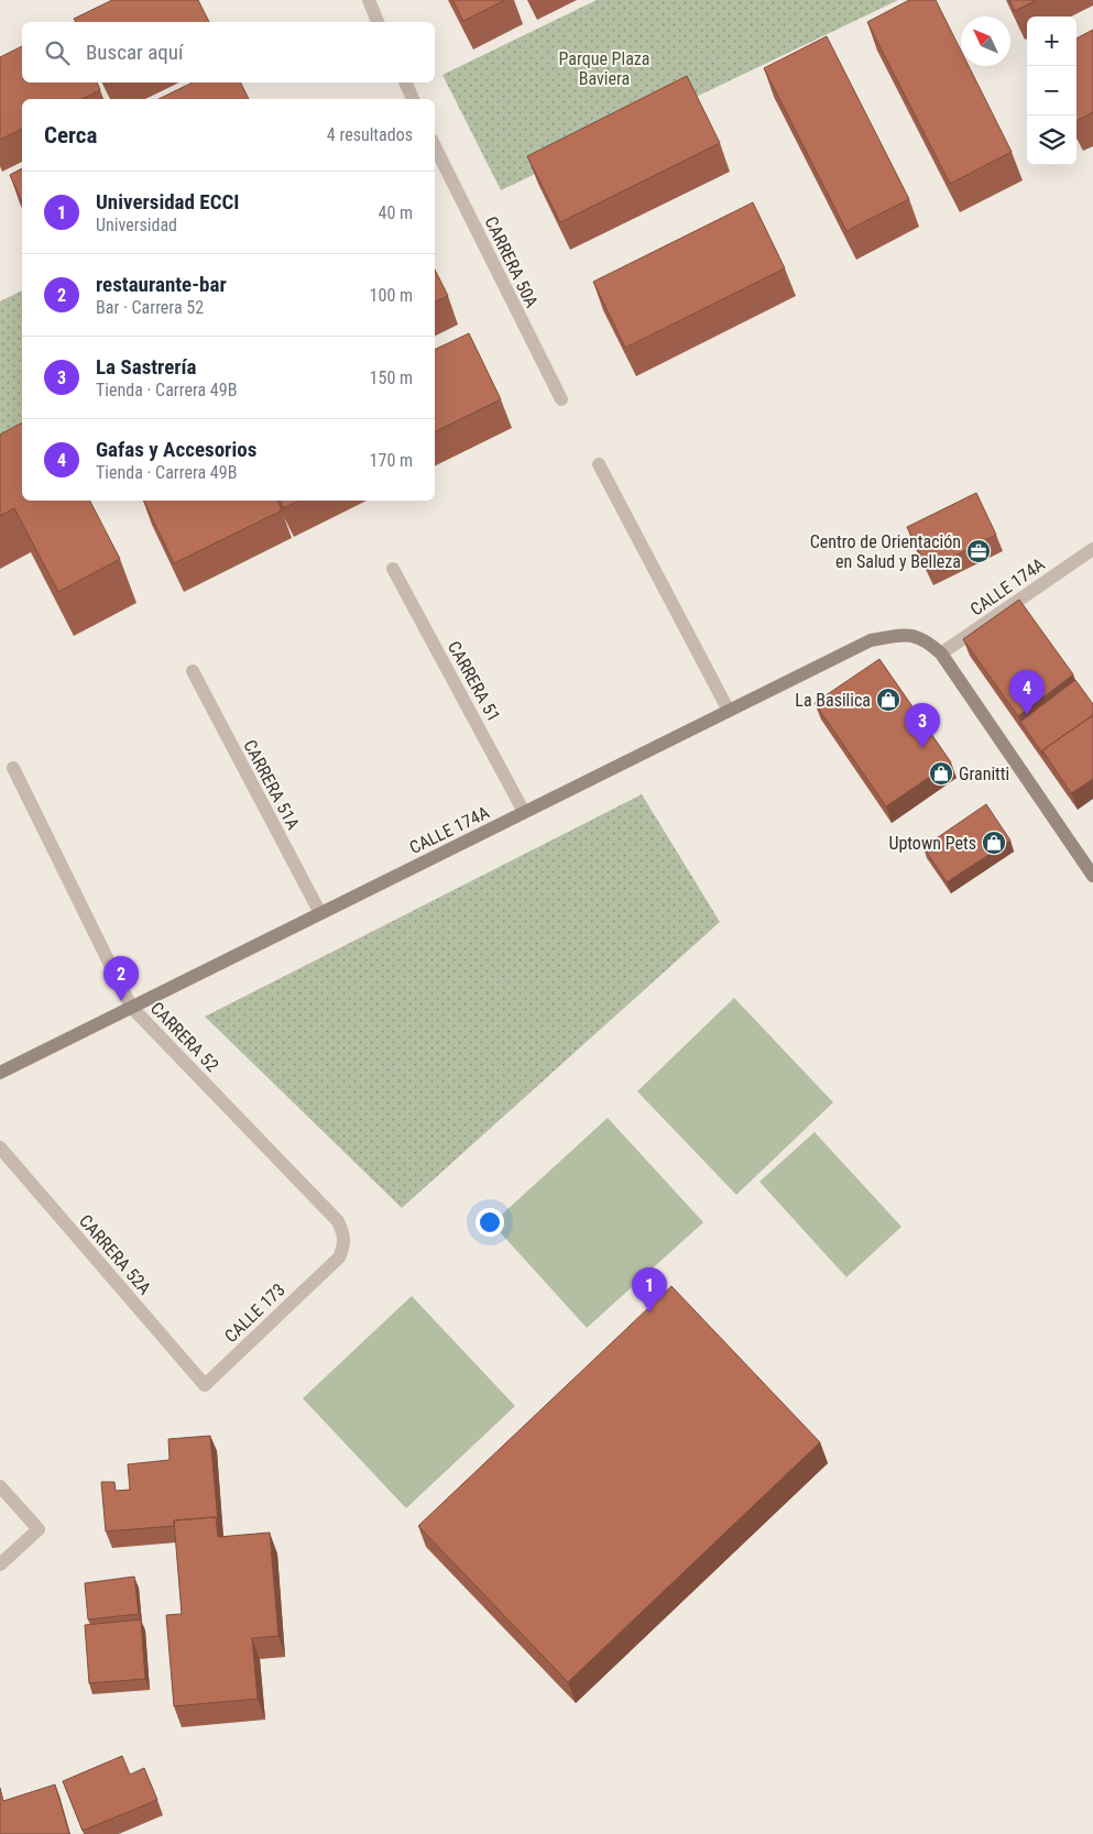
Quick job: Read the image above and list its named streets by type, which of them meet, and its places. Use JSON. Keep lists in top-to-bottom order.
{
  "streets": {
    "street": [
      "CARRERA 50A",
      "CALLE 174A",
      "CARRERA 51",
      "CARRERA 51A",
      "CARRERA 52",
      "CARRERA 52A",
      "CALLE 173"
    ]
  },
  "crossings": [
    ["CALLE 174A", "CARRERA 51"],
    ["CALLE 174A", "CARRERA 51A"],
    ["CALLE 174A", "CARRERA 52"],
    ["CARRERA 52", "CALLE 173"],
    ["CARRERA 52A", "CALLE 173"]
  ],
  "parks": ["Parque Plaza Baviera"],
  "places": {
    "office": ["Centro de Orientación en Salud y Belleza"],
    "shop": ["La Basilica", "Granitti", "Uptown Pets"]
  },
  "north": "top left",
  "page": {
    "map_buttons": ["+", "−"],
    "search": "Buscar aquí",
    "heading": ["Cerca", "4 resultados"],
    "list": [
      {
        "mark": "1",
        "name": "Universidad ECCI",
        "note": "Universidad",
        "value": "40 m"
      },
      {
        "mark": "2",
        "name": "restaurante-bar",
        "note": "Bar · Carrera 52",
        "value": "100 m"
      },
      {
        "mark": "3",
        "name": "La Sastrería",
        "note": "Tienda · Carrera 49B",
        "value": "150 m"
      },
      {
        "mark": "4",
        "name": "Gafas y Accesorios",
        "note": "Tienda · Carrera 49B",
        "value": "170 m"
      }
    ],
    "pins": [
      "4",
      "3",
      "2",
      "1"
    ]
  }
}
